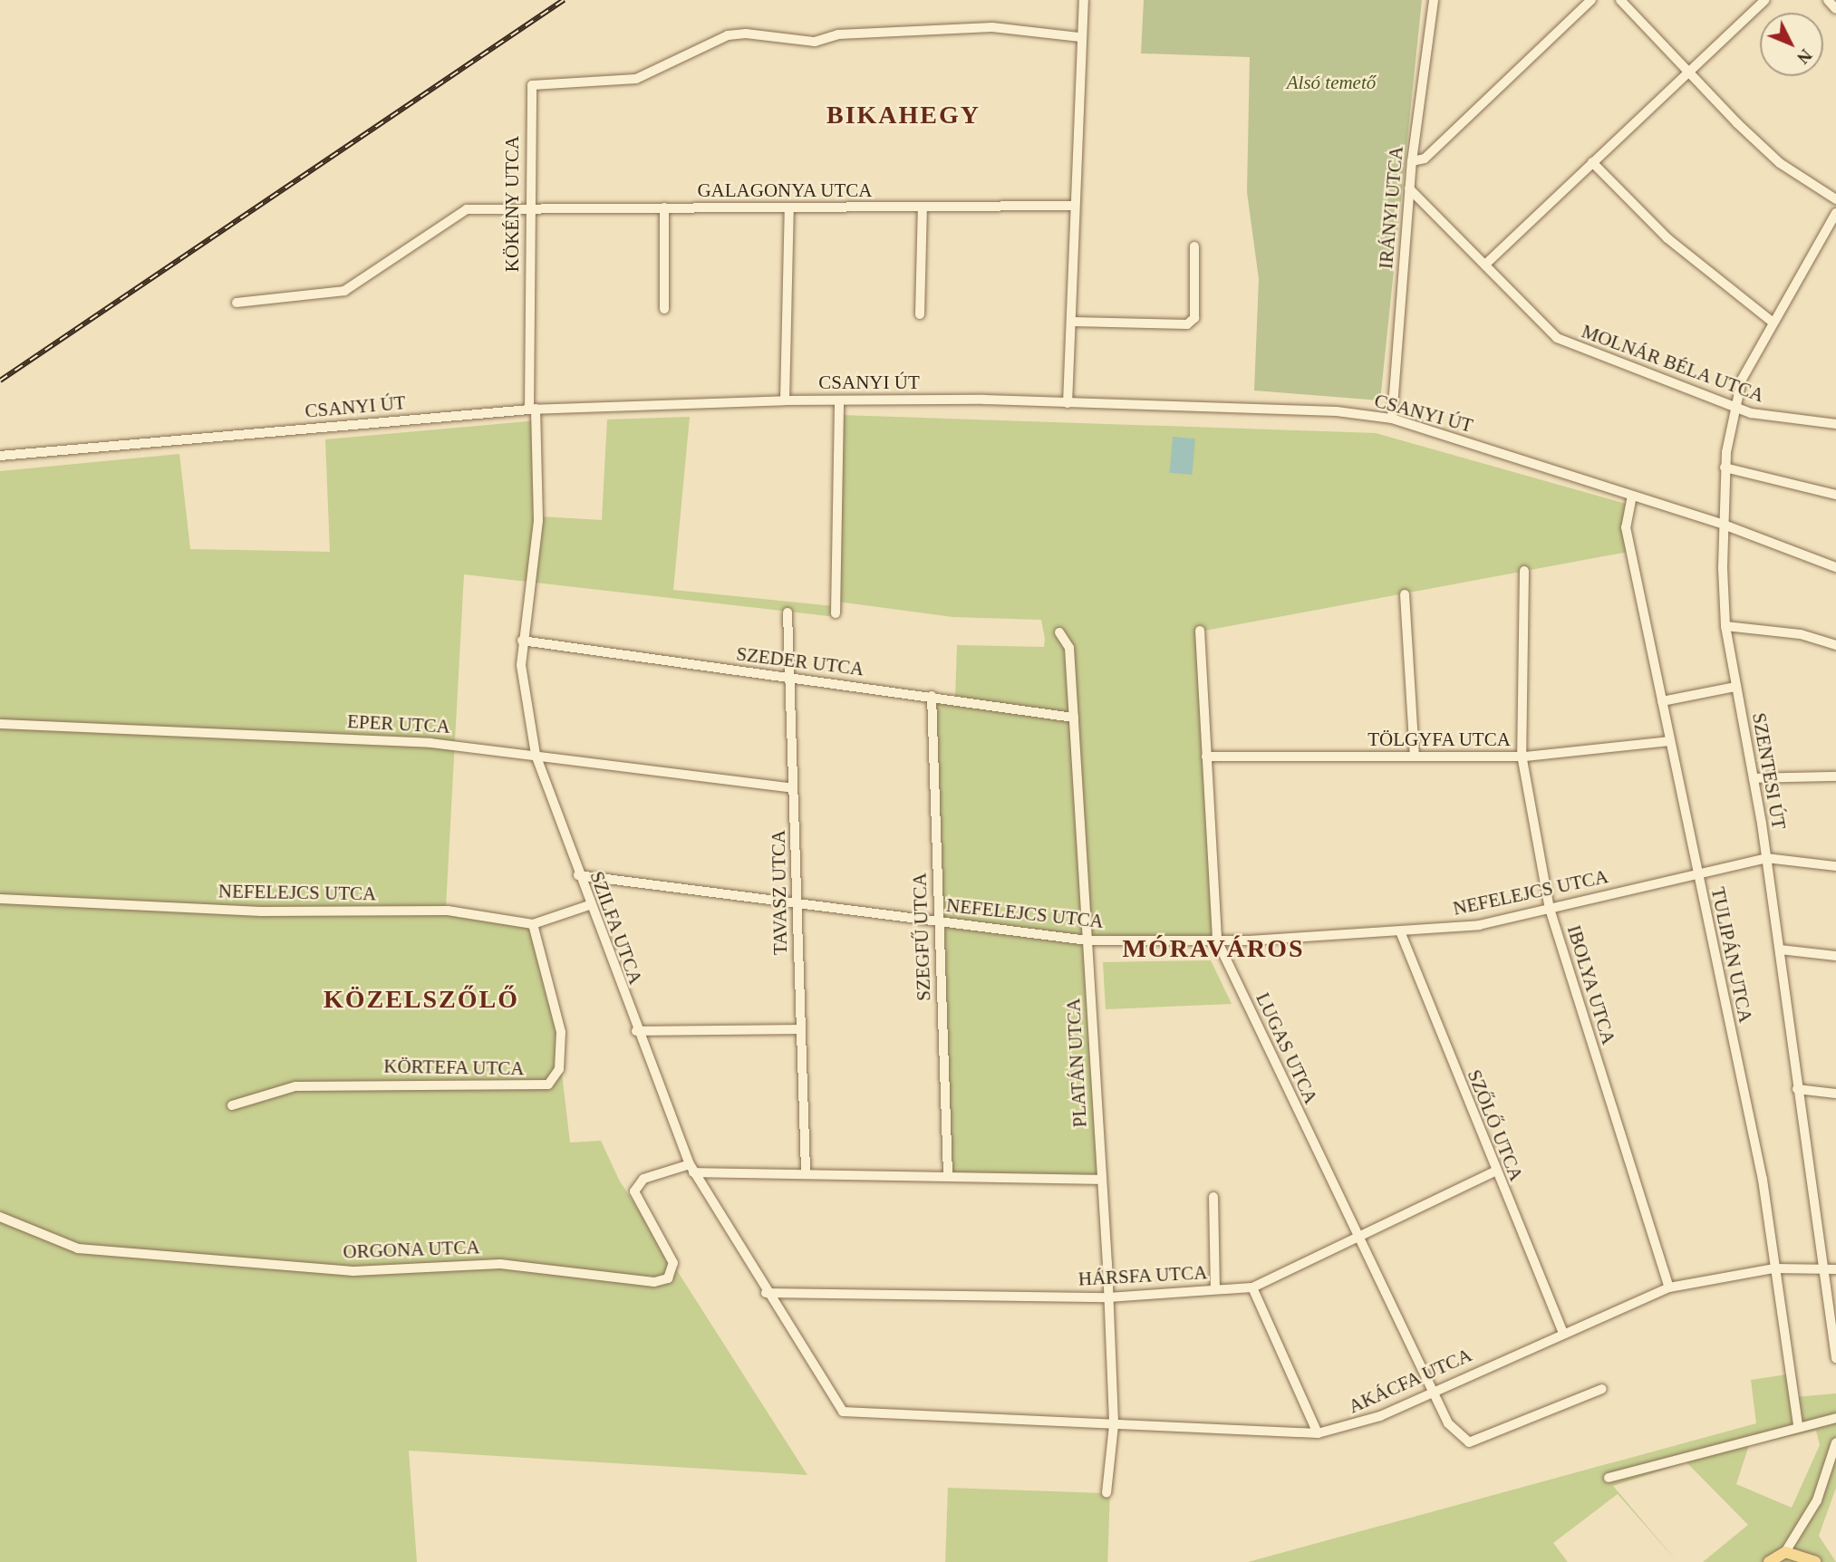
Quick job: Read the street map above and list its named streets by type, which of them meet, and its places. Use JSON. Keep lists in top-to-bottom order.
{
  "streets": {
    "street": [
      "GALAGONYA UTCA",
      "KÖKÉNY UTCA",
      "IRÁNYI UTCA",
      "MOLNÁR BÉLA UTCA",
      "CSANYI ÚT",
      "SZEDER UTCA",
      "EPER UTCA",
      "TÖLGYFA UTCA",
      "SZENTESI ÚT",
      "NEFELEJCS UTCA",
      "TAVASZ UTCA",
      "SZILFA UTCA",
      "SZEGFŰ UTCA",
      "TULIPÁN UTCA",
      "IBOLYA UTCA",
      "LUGAS UTCA",
      "PLATÁN UTCA",
      "KÖRTEFA UTCA",
      "SZŐLŐ UTCA",
      "ORGONA UTCA",
      "HÁRSFA UTCA",
      "AKÁCFA UTCA"
    ]
  },
  "crossings": [
    ["GALAGONYA UTCA", "KÖKÉNY UTCA"],
    ["KÖKÉNY UTCA", "CSANYI ÚT"],
    ["KÖKÉNY UTCA", "SZILFA UTCA"],
    ["IRÁNYI UTCA", "MOLNÁR BÉLA UTCA"],
    ["IRÁNYI UTCA", "CSANYI ÚT"],
    ["MOLNÁR BÉLA UTCA", "SZENTESI ÚT"],
    ["CSANYI ÚT", "SZENTESI ÚT"],
    ["CSANYI ÚT", "SZILFA UTCA"],
    ["CSANYI ÚT", "TULIPÁN UTCA"],
    ["SZEDER UTCA", "TAVASZ UTCA"],
    ["SZEDER UTCA", "SZILFA UTCA"],
    ["SZEDER UTCA", "SZEGFŰ UTCA"],
    ["SZEDER UTCA", "PLATÁN UTCA"],
    ["EPER UTCA", "TAVASZ UTCA"],
    ["EPER UTCA", "SZILFA UTCA"],
    ["TÖLGYFA UTCA", "TULIPÁN UTCA"],
    ["TÖLGYFA UTCA", "IBOLYA UTCA"],
    ["TÖLGYFA UTCA", "LUGAS UTCA"],
    ["SZENTESI ÚT", "NEFELEJCS UTCA"],
    ["SZENTESI ÚT", "AKÁCFA UTCA"],
    ["NEFELEJCS UTCA", "TAVASZ UTCA"],
    ["NEFELEJCS UTCA", "SZILFA UTCA"],
    ["NEFELEJCS UTCA", "SZEGFŰ UTCA"],
    ["NEFELEJCS UTCA", "TULIPÁN UTCA"],
    ["NEFELEJCS UTCA", "IBOLYA UTCA"],
    ["NEFELEJCS UTCA", "LUGAS UTCA"],
    ["NEFELEJCS UTCA", "PLATÁN UTCA"],
    ["NEFELEJCS UTCA", "KÖRTEFA UTCA"],
    ["NEFELEJCS UTCA", "SZŐLŐ UTCA"],
    ["TAVASZ UTCA", "ORGONA UTCA"],
    ["SZILFA UTCA", "ORGONA UTCA"],
    ["SZILFA UTCA", "HÁRSFA UTCA"],
    ["SZILFA UTCA", "AKÁCFA UTCA"],
    ["SZEGFŰ UTCA", "ORGONA UTCA"],
    ["TULIPÁN UTCA", "AKÁCFA UTCA"],
    ["IBOLYA UTCA", "AKÁCFA UTCA"],
    ["LUGAS UTCA", "HÁRSFA UTCA"],
    ["LUGAS UTCA", "AKÁCFA UTCA"],
    ["PLATÁN UTCA", "ORGONA UTCA"],
    ["PLATÁN UTCA", "HÁRSFA UTCA"],
    ["PLATÁN UTCA", "AKÁCFA UTCA"],
    ["SZŐLŐ UTCA", "HÁRSFA UTCA"],
    ["SZŐLŐ UTCA", "AKÁCFA UTCA"]
  ],
  "districts": ["BIKAHEGY", "MÓRAVÁROS", "KÖZELSZŐLŐ"],
  "parks": ["Alsó temető"],
  "north": "bottom right"
}
